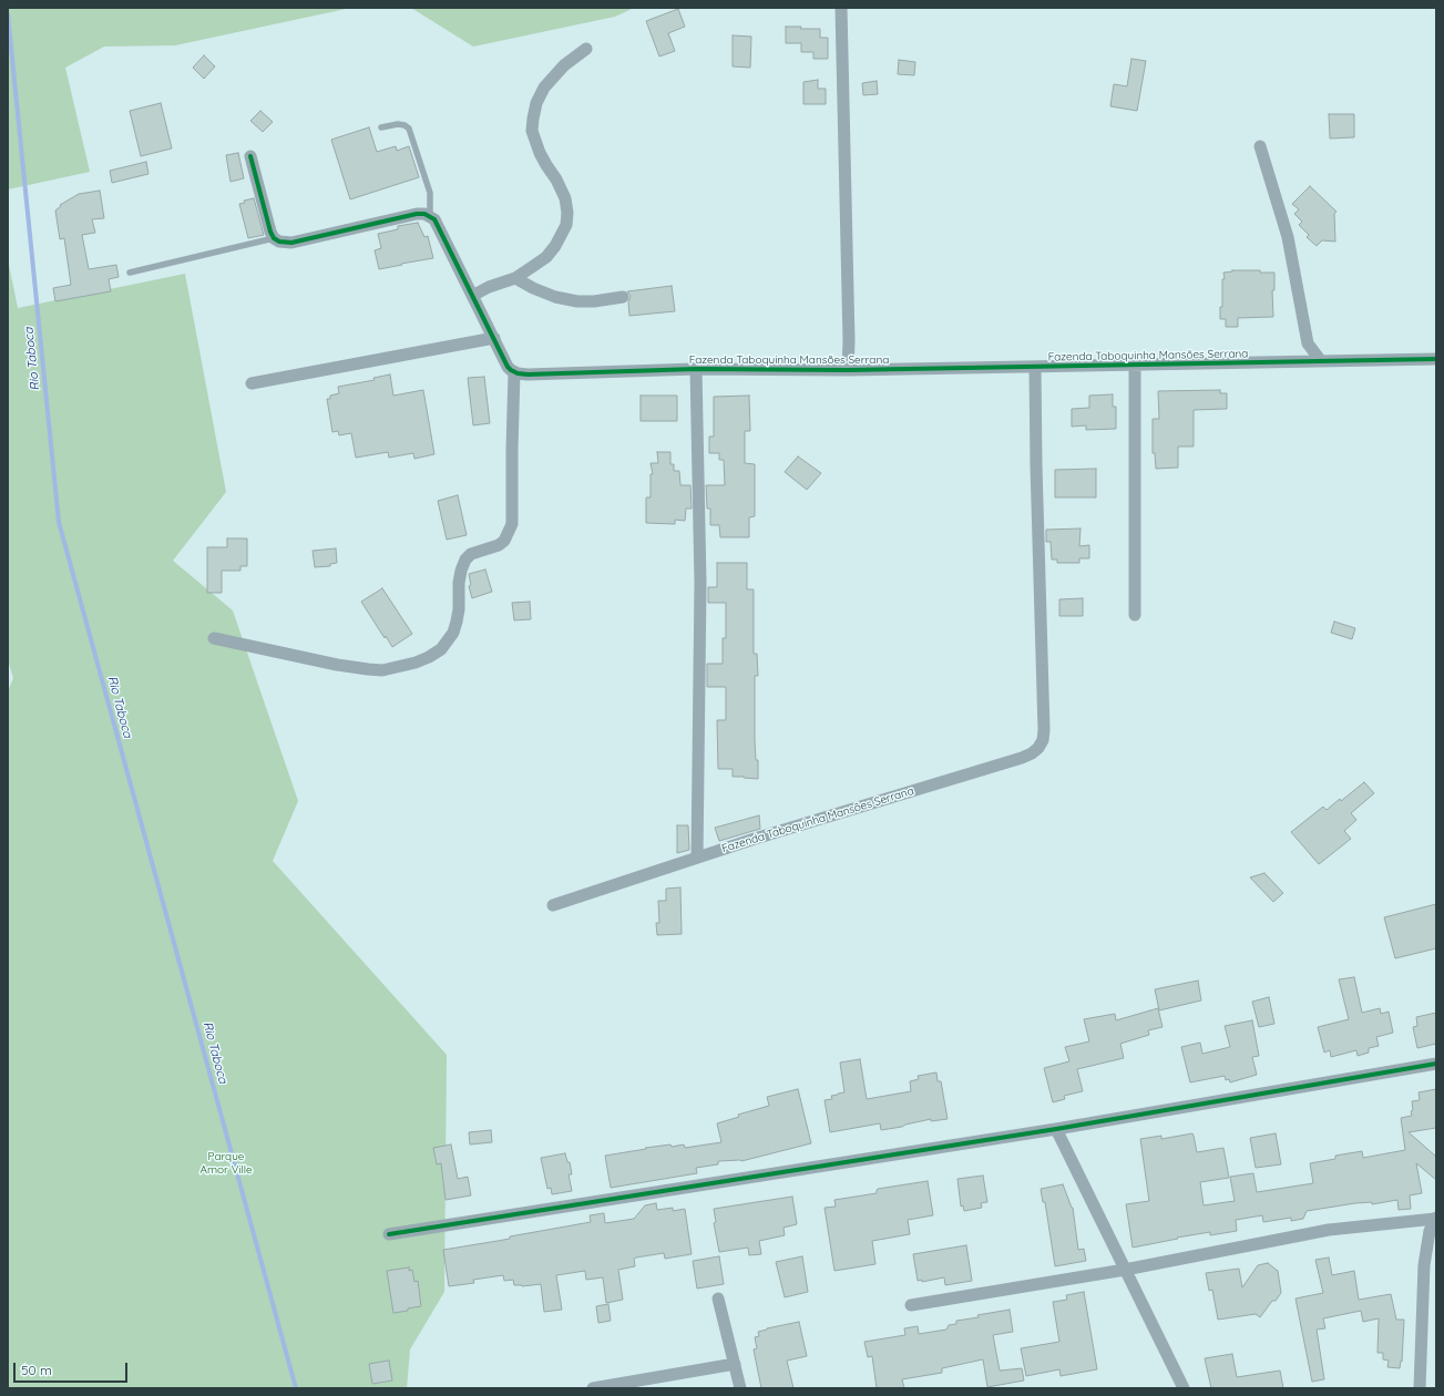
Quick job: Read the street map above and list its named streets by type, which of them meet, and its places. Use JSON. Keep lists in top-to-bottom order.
{
  "streets": {
    "street": ["Fazenda Taboquinha Mansões Serrana"]
  },
  "water": ["Rio Taboca"],
  "parks": ["Parque Amor Ville"],
  "scale_bar": "50 m"
}
